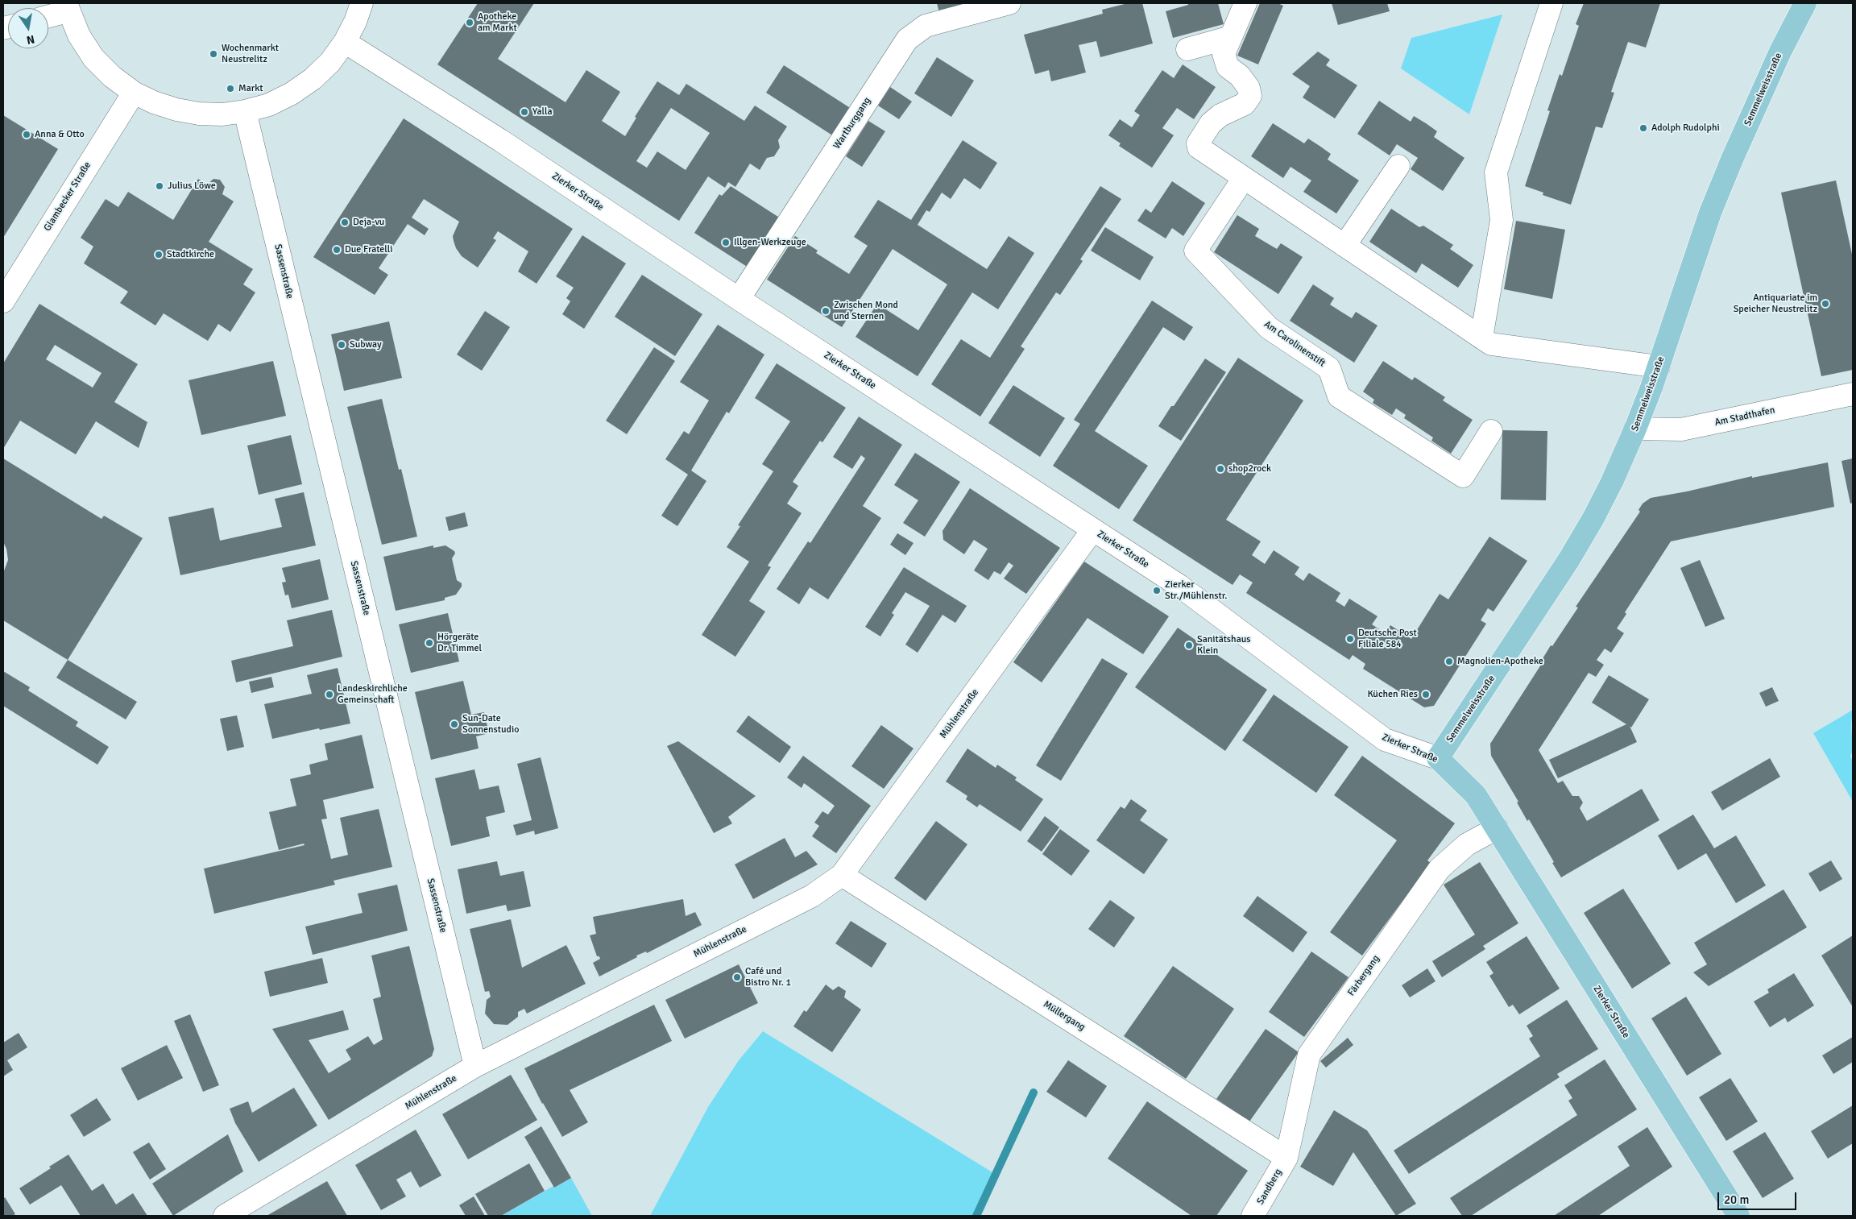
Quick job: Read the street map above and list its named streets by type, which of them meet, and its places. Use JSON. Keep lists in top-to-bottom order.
{
  "streets": {
    "main road": ["Semmelweisstraße", "Zierker Straße"],
    "street": [
      "Wartburggang",
      "Glambecker Straße",
      "Sassenstraße",
      "Am Carolinenstift",
      "Am Stadthafen",
      "Mühlenstraße",
      "Färbergang",
      "Müllergang",
      "Sandberg"
    ]
  },
  "crossings": [
    ["Semmelweisstraße", "Zierker Straße"],
    ["Semmelweisstraße", "Am Stadthafen"],
    ["Wartburggang", "Zierker Straße"],
    ["Zierker Straße", "Mühlenstraße"],
    ["Zierker Straße", "Färbergang"],
    ["Sassenstraße", "Mühlenstraße"],
    ["Mühlenstraße", "Müllergang"],
    ["Färbergang", "Müllergang"],
    ["Färbergang", "Sandberg"],
    ["Müllergang", "Sandberg"]
  ],
  "places": [
    "Apotheke am Markt",
    "Wochenmarkt Neustrelitz",
    "Markt",
    "Yalla",
    "Adolph Rudolphi",
    "Anna & Otto",
    "Julius Löwe",
    "Deja-vu",
    "Illgen-Werkzeuge",
    "Due Fratelli",
    "Stadtkirche",
    "Antiquariate im Speicher Neustrelitz",
    "Zwischen Mond und Sternen",
    "Subway",
    "shop2rock",
    "Zierker Str./Mühlenstr.",
    "Deutsche Post Filiale 584",
    "Hörgeräte Dr. Timmel",
    "Sanitätshaus Klein",
    "Magnolien-Apotheke",
    "Landeskirchliche Gemeinschaft",
    "Küchen Ries",
    "Sun-Date Sonnenstudio",
    "Café und Bistro Nr. 1"
  ],
  "scale_bar": "20 m",
  "north": "bottom"
}
